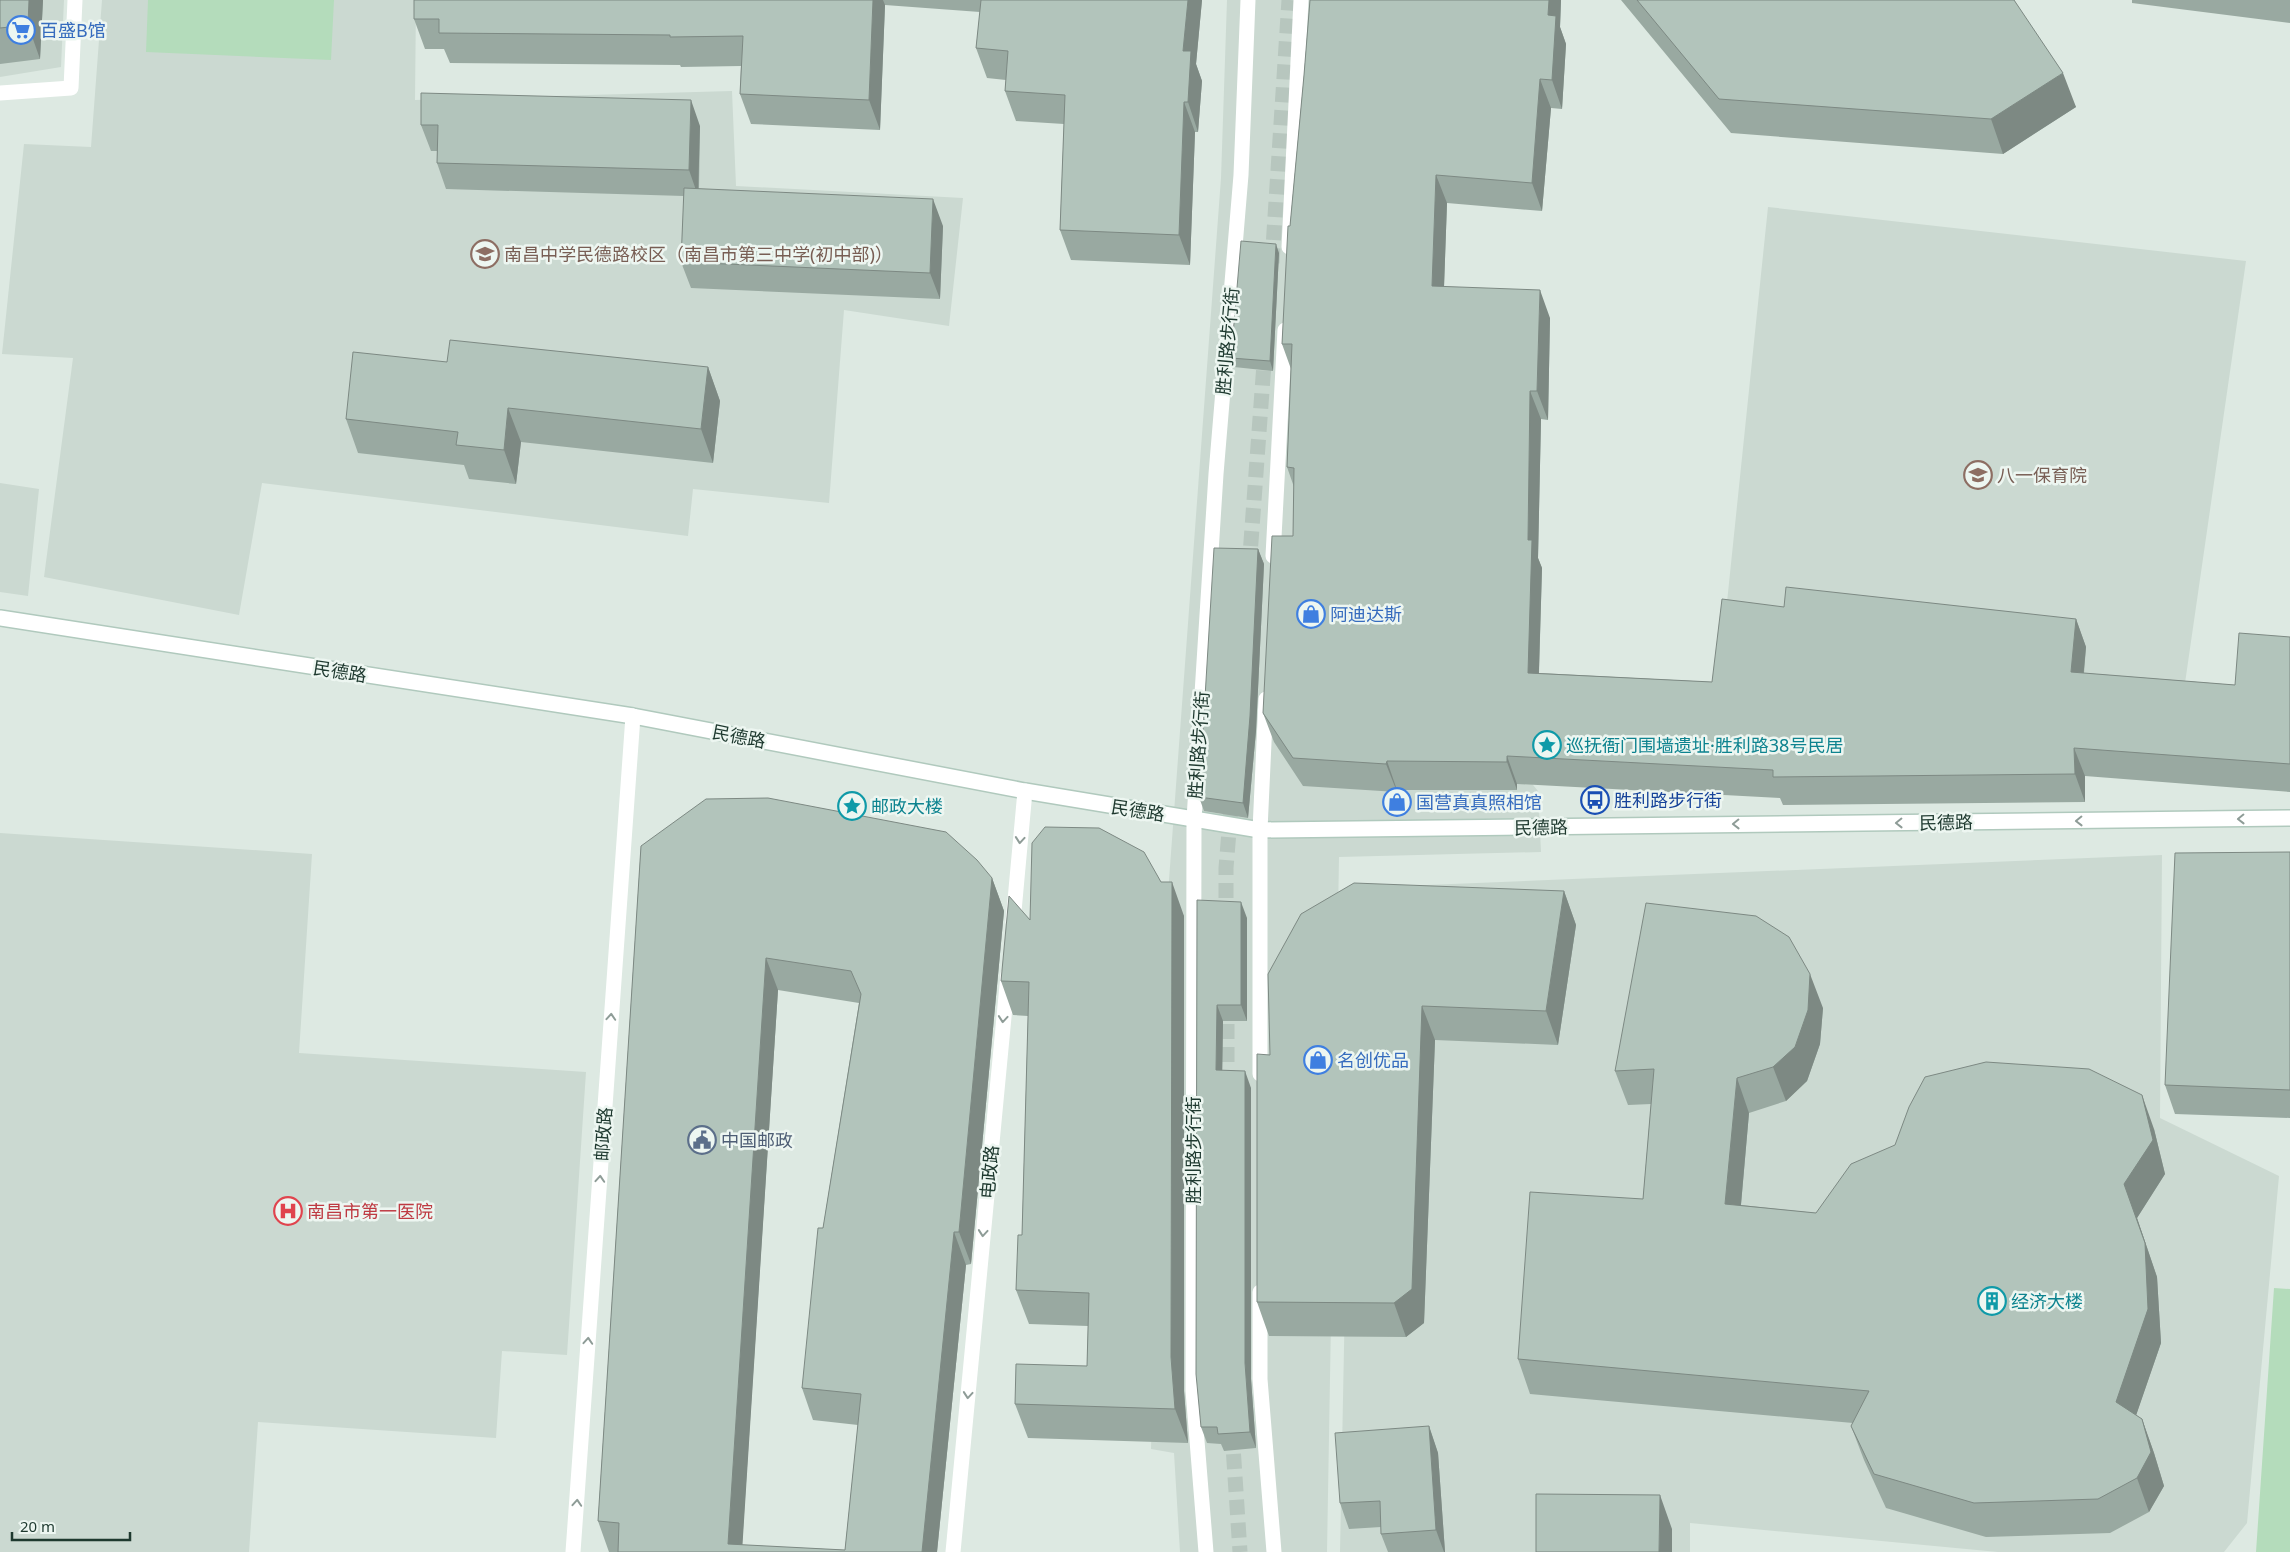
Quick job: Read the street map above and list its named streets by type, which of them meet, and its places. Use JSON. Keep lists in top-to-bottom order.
{
  "streets": {
    "street": [
      "胜利路步行街",
      "民德路",
      "邮政路",
      "电政路"
    ]
  },
  "crossings": [
    ["胜利路步行街", "民德路"],
    ["民德路", "邮政路"]
  ],
  "one_way": ["民德路", "邮政路", "电政路"],
  "places": {
    "supermarket": ["百盛B馆"],
    "school or university": ["南昌中学民德路校区（南昌市第三中学(初中部)）", "八一保育院"],
    "shop": ["阿迪达斯", "国营真真照相馆", "名创优品"],
    "place": ["巡抚衙门围墙遗址·胜利路38号民居", "邮政大楼"],
    "bus stop": ["胜利路步行街"],
    "public building": ["中国邮政"],
    "hospital": ["南昌市第一医院"],
    "building": ["经济大楼"]
  },
  "scale_bar": "20 m"
}
